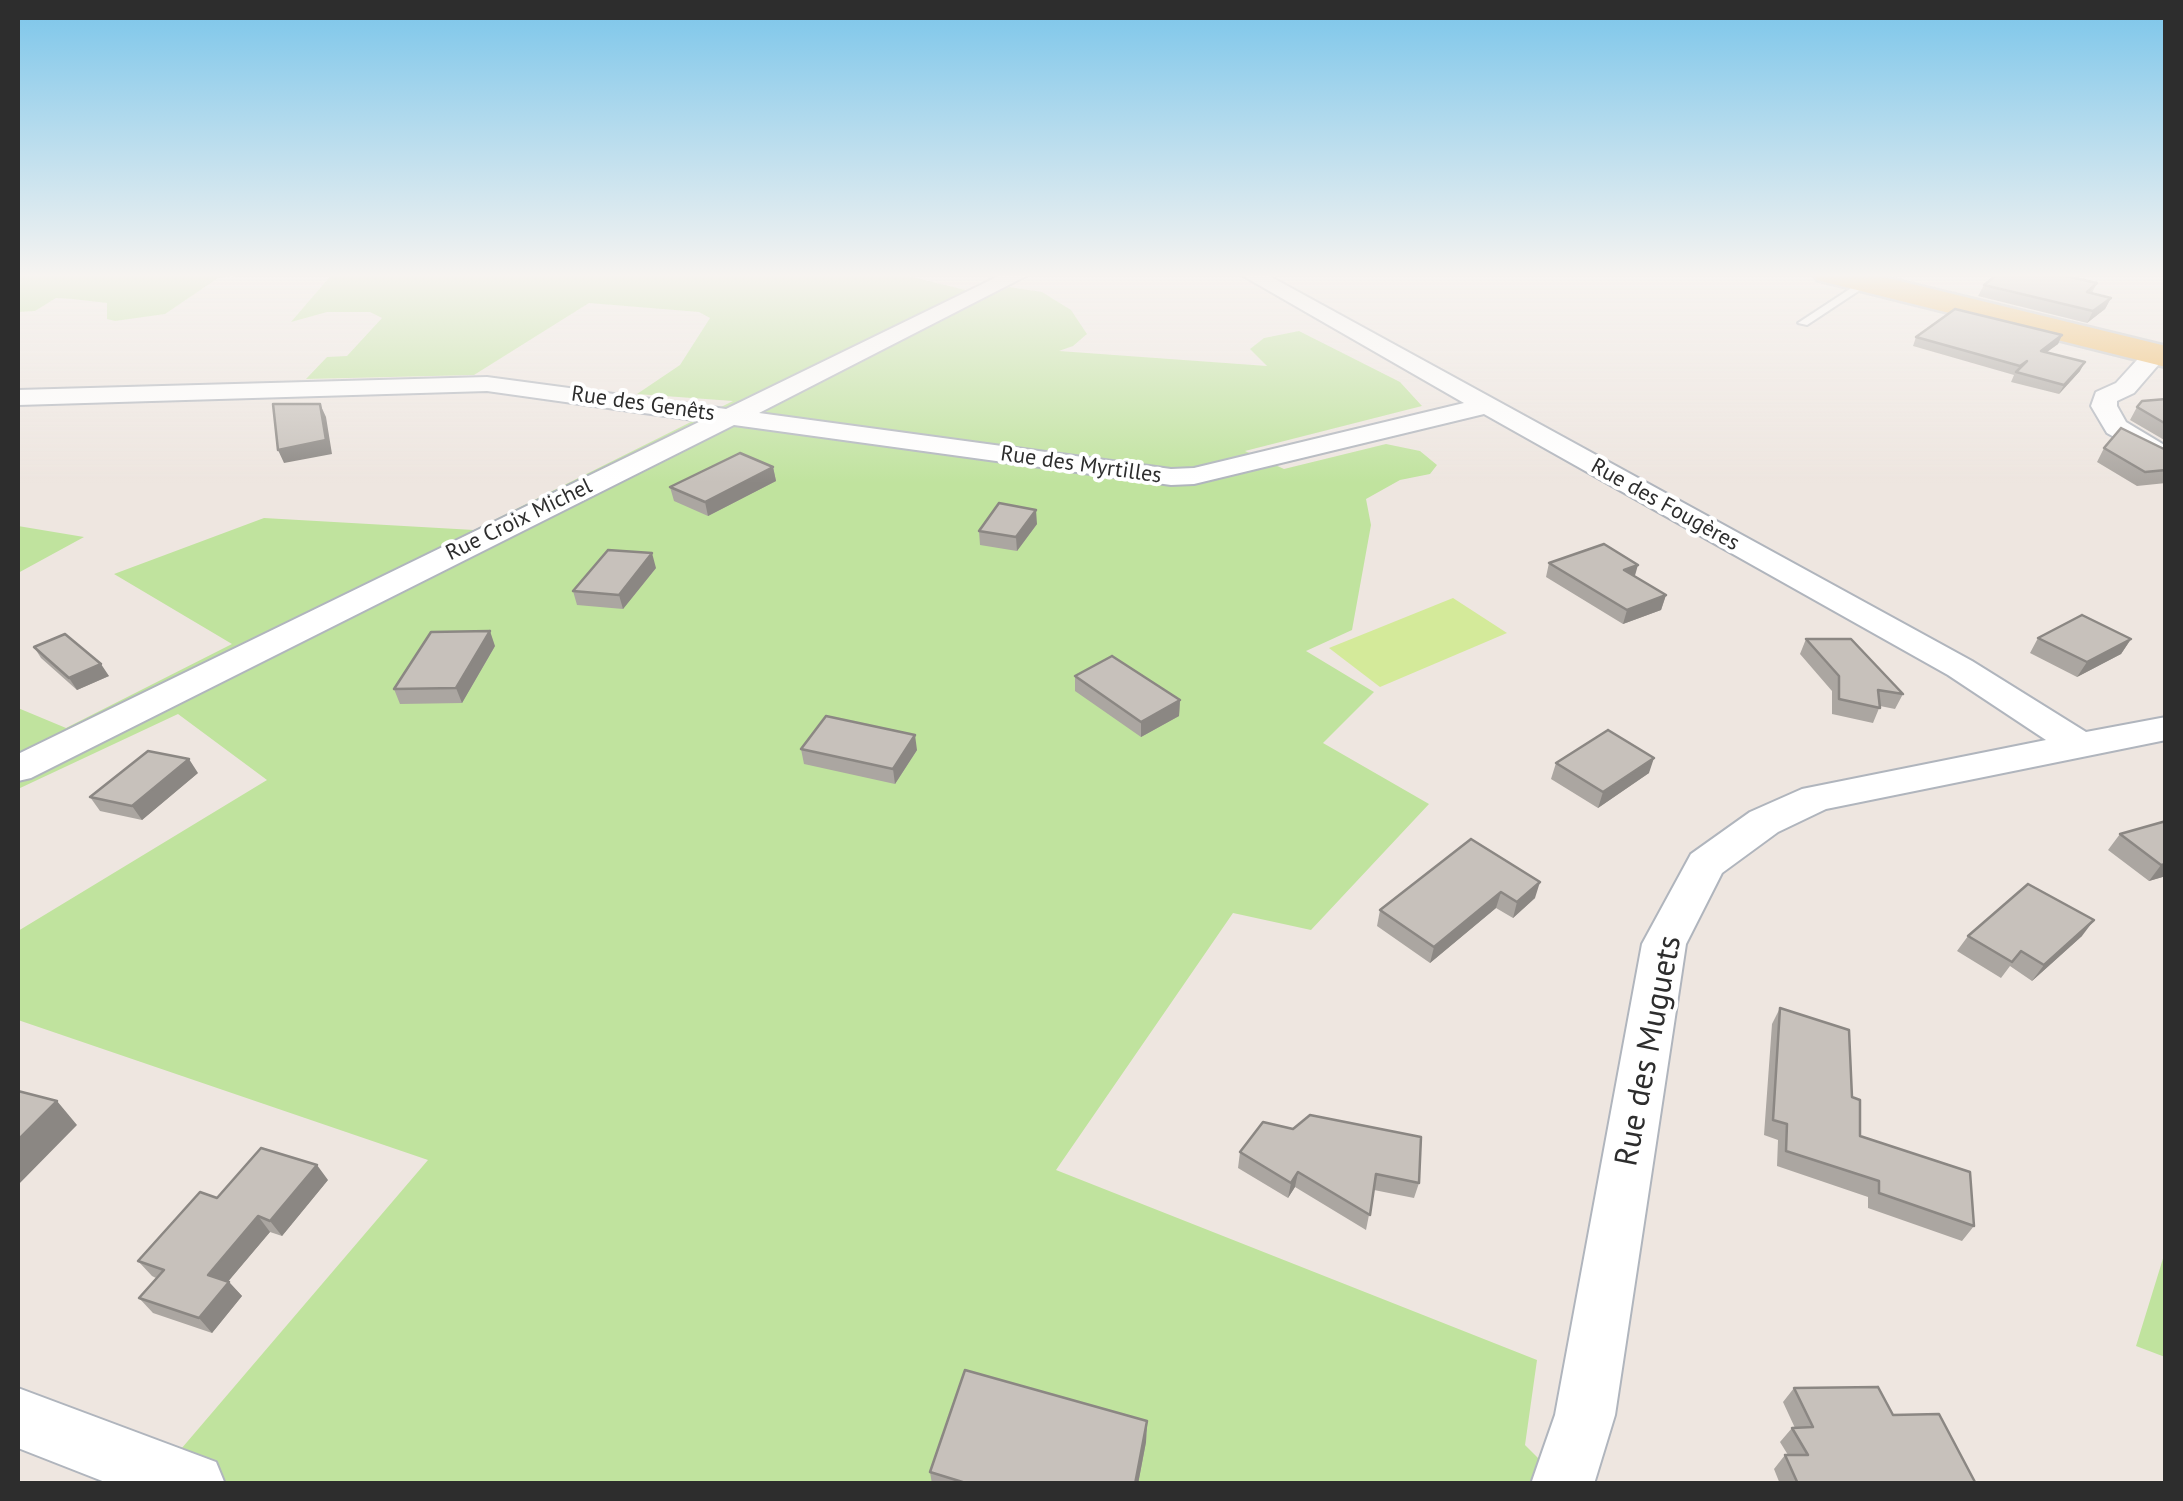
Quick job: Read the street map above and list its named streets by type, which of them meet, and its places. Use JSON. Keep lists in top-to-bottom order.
{
  "streets": {
    "street": [
      "Rue des Genêts",
      "Rue des Myrtilles",
      "Rue des Fougères",
      "Rue Croix Michel",
      "Rue des Muguets"
    ]
  },
  "crossings": [
    ["Rue des Genêts", "Rue des Myrtilles"],
    ["Rue des Genêts", "Rue Croix Michel"],
    ["Rue des Myrtilles", "Rue des Fougères"],
    ["Rue des Myrtilles", "Rue Croix Michel"],
    ["Rue des Fougères", "Rue des Muguets"]
  ]
}
